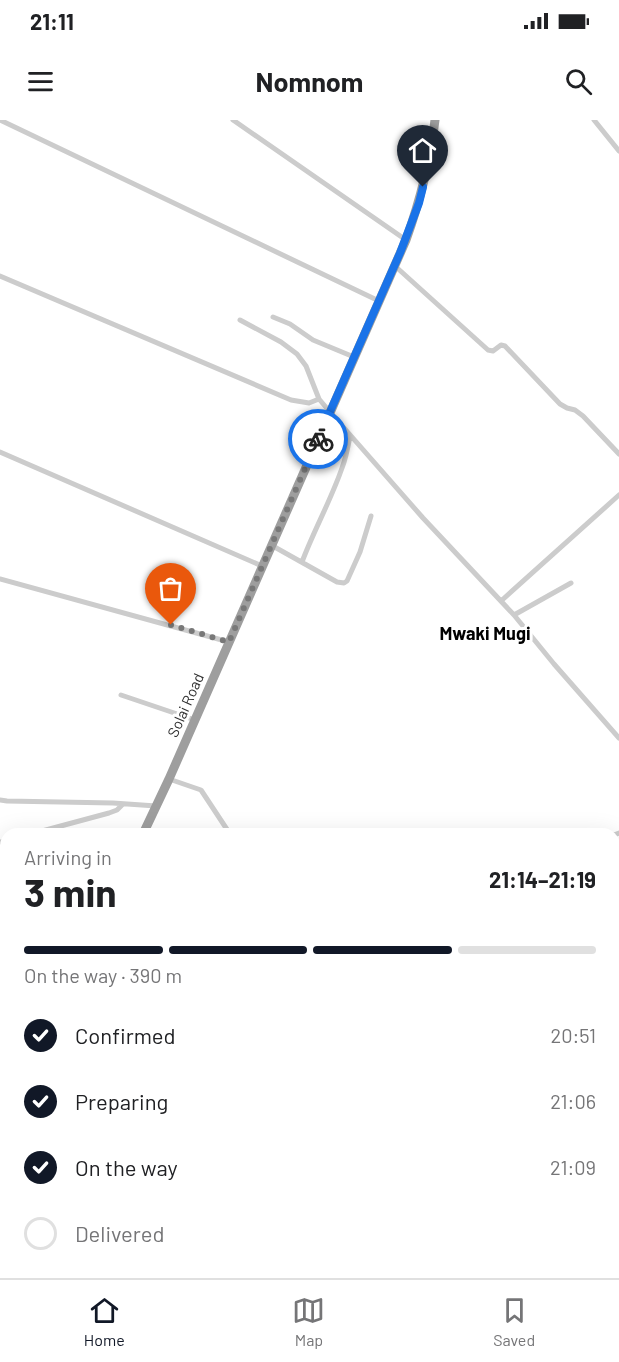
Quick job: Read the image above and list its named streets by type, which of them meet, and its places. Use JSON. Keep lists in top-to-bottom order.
{
  "streets": {
    "highway": ["Solai Road"]
  },
  "districts": ["Mwaki Mugi"],
  "page": {
    "status": "21:11",
    "header": "Nomnom",
    "heading": ["3 min", "Arriving in", "21:14–21:19"],
    "bar": "On the way · 390 m",
    "list": [
      ["Confirmed", "20:51"],
      ["Preparing", "21:06"],
      ["On the way", "21:09"],
      "Delivered"
    ],
    "tabs": ["Home", "Map", "Saved"]
  }
}
